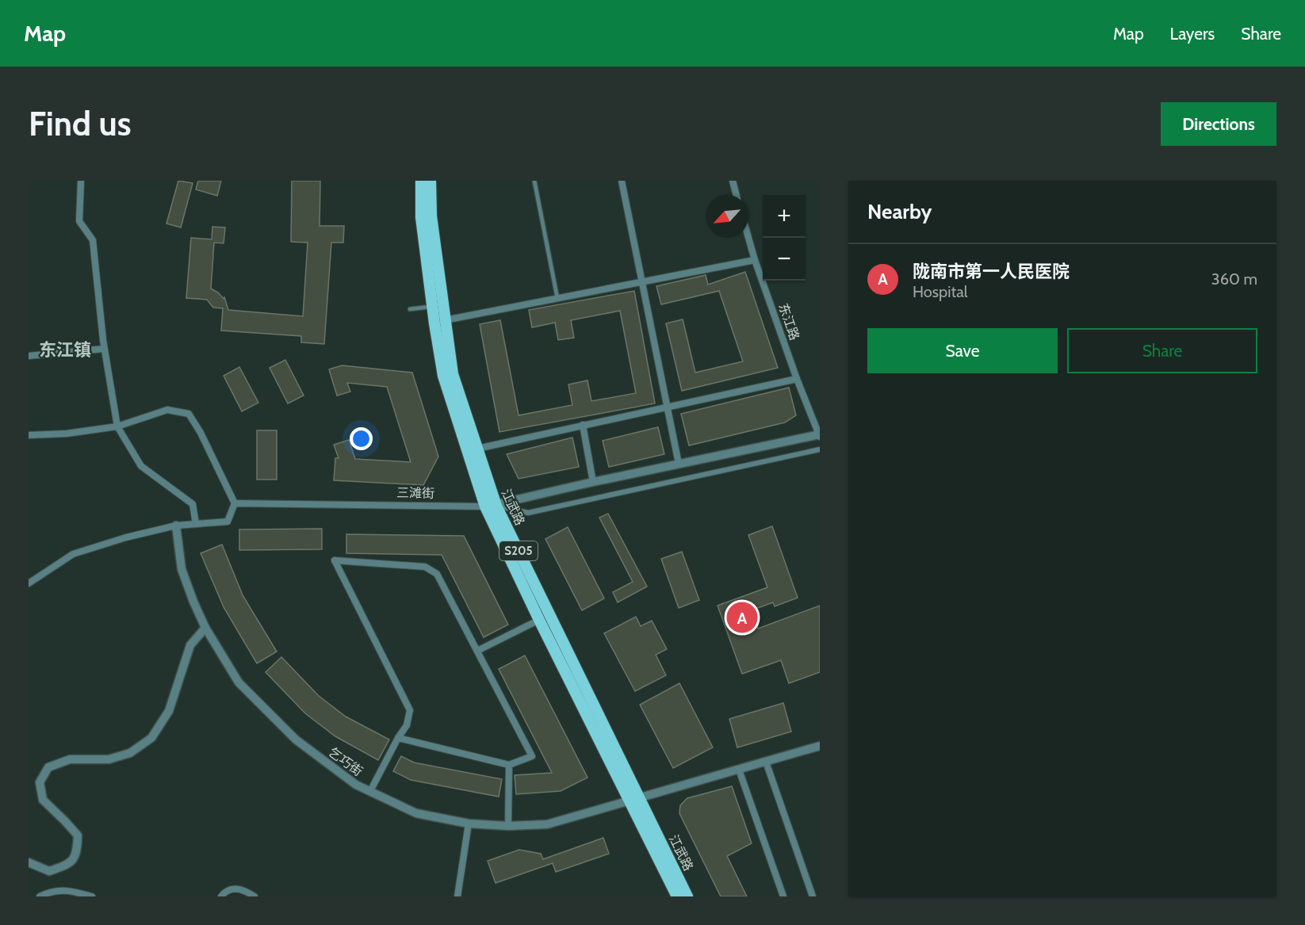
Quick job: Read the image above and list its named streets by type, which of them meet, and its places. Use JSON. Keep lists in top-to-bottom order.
{
  "streets": {
    "main road": ["江武路", "S205"],
    "street": ["东江路", "三滩街", "乞巧街"]
  },
  "crossings": [
    ["东江路", "三滩街"],
    ["三滩街", "江武路"],
    ["江武路", "乞巧街"]
  ],
  "districts": ["东江镇"],
  "north": "bottom left",
  "page": {
    "header": "Map",
    "nav": ["Map", "Layers", "Share"],
    "buttons": [
      "Directions",
      ["Save", "Share"]
    ],
    "title": "Find us",
    "heading": "Nearby",
    "map_buttons": ["+", "−"],
    "list": [
      {
        "mark": "A",
        "name": "陇南市第一人民医院",
        "note": "Hospital",
        "value": "360 m"
      }
    ],
    "pins": "A"
  }
}
